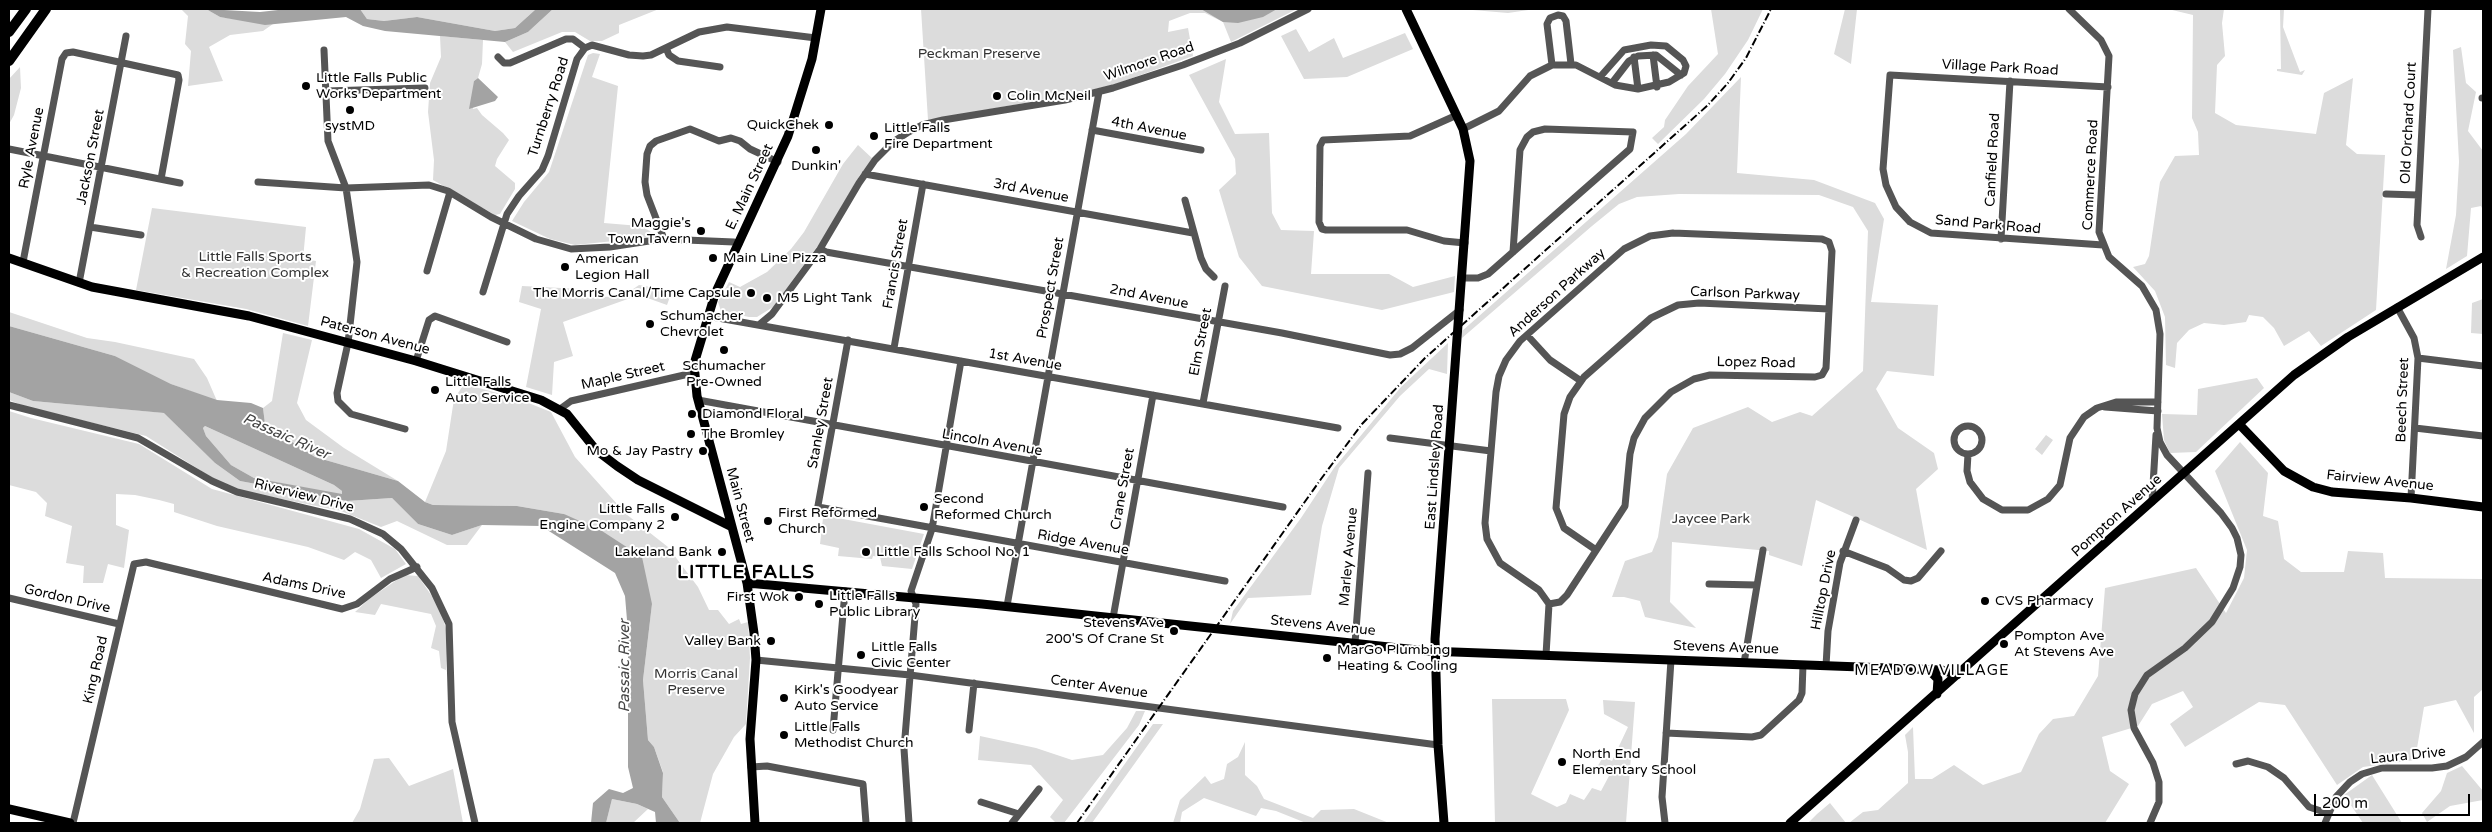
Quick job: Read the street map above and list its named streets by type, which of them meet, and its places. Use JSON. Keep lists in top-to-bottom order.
{
  "streets": {
    "main road": [
      "E. Main Street",
      "Paterson Avenue",
      "East Lindsley Road",
      "Fairview Avenue",
      "Main Street",
      "Pompton Avenue",
      "Stevens Avenue"
    ],
    "street": [
      "Wilmore Road",
      "Village Park Road",
      "Turnberry Road",
      "Old Orchard Court",
      "4th Avenue",
      "Ryle Avenue",
      "Jackson Street",
      "Canfield Road",
      "Commerce Road",
      "3rd Avenue",
      "Sand Park Road",
      "Francis Street",
      "Prospect Street",
      "Anderson Parkway",
      "Carlson Parkway",
      "2nd Avenue",
      "Elm Street",
      "1st Avenue",
      "Lopez Road",
      "Maple Street",
      "Beech Street",
      "Stanley Street",
      "Lincoln Avenue",
      "Crane Street",
      "Riverview Drive",
      "Ridge Avenue",
      "Marley Avenue",
      "Adams Drive",
      "Hilltop Drive",
      "Gordon Drive",
      "King Road",
      "Center Avenue",
      "Laura Drive"
    ]
  },
  "crossings": [
    ["Wilmore Road", "3rd Avenue"],
    ["Wilmore Road", "Prospect Street"],
    ["Wilmore Road", "2nd Avenue"],
    ["Wilmore Road", "1st Avenue"],
    ["Village Park Road", "Canfield Road"],
    ["Village Park Road", "Commerce Road"],
    ["Village Park Road", "Sand Park Road"],
    ["Turnberry Road", "E. Main Street"],
    ["4th Avenue", "Prospect Street"],
    ["Ryle Avenue", "Jackson Street"],
    ["Ryle Avenue", "Paterson Avenue"],
    ["Jackson Street", "Paterson Avenue"],
    ["Canfield Road", "Sand Park Road"],
    ["Commerce Road", "Sand Park Road"],
    ["Commerce Road", "Pompton Avenue"],
    ["E. Main Street", "1st Avenue"],
    ["E. Main Street", "Main Street"],
    ["3rd Avenue", "Francis Street"],
    ["3rd Avenue", "Prospect Street"],
    ["Francis Street", "2nd Avenue"],
    ["Francis Street", "1st Avenue"],
    ["Prospect Street", "2nd Avenue"],
    ["Prospect Street", "1st Avenue"],
    ["Prospect Street", "Lincoln Avenue"],
    ["Prospect Street", "Ridge Avenue"],
    ["Prospect Street", "Stevens Avenue"],
    ["Anderson Parkway", "Carlson Parkway"],
    ["Anderson Parkway", "Lopez Road"],
    ["Carlson Parkway", "Lopez Road"],
    ["2nd Avenue", "Elm Street"],
    ["2nd Avenue", "East Lindsley Road"],
    ["Paterson Avenue", "Maple Street"],
    ["Paterson Avenue", "Main Street"],
    ["Elm Street", "1st Avenue"],
    ["1st Avenue", "Stanley Street"],
    ["1st Avenue", "Crane Street"],
    ["1st Avenue", "Main Street"],
    ["Maple Street", "Main Street"],
    ["Beech Street", "Fairview Avenue"],
    ["Beech Street", "Pompton Avenue"],
    ["Stanley Street", "Lincoln Avenue"],
    ["Stanley Street", "Ridge Avenue"],
    ["Lincoln Avenue", "Crane Street"],
    ["Lincoln Avenue", "Main Street"],
    ["East Lindsley Road", "Stevens Avenue"],
    ["East Lindsley Road", "Center Avenue"],
    ["Fairview Avenue", "Pompton Avenue"],
    ["Crane Street", "Ridge Avenue"],
    ["Crane Street", "Stevens Avenue"],
    ["Riverview Drive", "Adams Drive"],
    ["Main Street", "Stevens Avenue"],
    ["Main Street", "Center Avenue"],
    ["Pompton Avenue", "Stevens Avenue"],
    ["Marley Avenue", "Stevens Avenue"],
    ["Adams Drive", "King Road"],
    ["Hilltop Drive", "Stevens Avenue"],
    ["Gordon Drive", "King Road"]
  ],
  "districts": ["LITTLE FALLS", "MEADOW VILLAGE"],
  "water": ["Passaic River"],
  "parks": [
    "Peckman Preserve",
    "Little Falls Sports & Recreation Complex",
    "Jaycee Park",
    "Morris Canal Preserve"
  ],
  "places": [
    "Little Falls Public Works Department",
    "Colin McNeil",
    "systMD",
    "QuickChek",
    "Little Falls Fire Department",
    "Dunkin'",
    "Maggie's Town Tavern",
    "Main Line Pizza",
    "American Legion Hall",
    "The Morris Canal/Time Capsule",
    "M5 Light Tank",
    "Schumacher Chevrolet",
    "Schumacher Pre-Owned",
    "Little Falls Auto Service",
    "Diamond Floral",
    "The Bromley",
    "Mo & Jay Pastry",
    "Second Reformed Church",
    "Little Falls Engine Company 2",
    "First Reformed Church",
    "Lakeland Bank",
    "Little Falls School No. 1",
    "First Wok",
    "CVS Pharmacy",
    "Little Falls Public Library",
    "Stevens Ave 200'S Of Crane St",
    "Valley Bank",
    "Pompton Ave At Stevens Ave",
    "Little Falls Civic Center",
    "MarGo Plumbing Heating & Cooling",
    "Kirk's Goodyear Auto Service",
    "Little Falls Methodist Church",
    "North End Elementary School"
  ],
  "scale_bar": "200 m"
}
